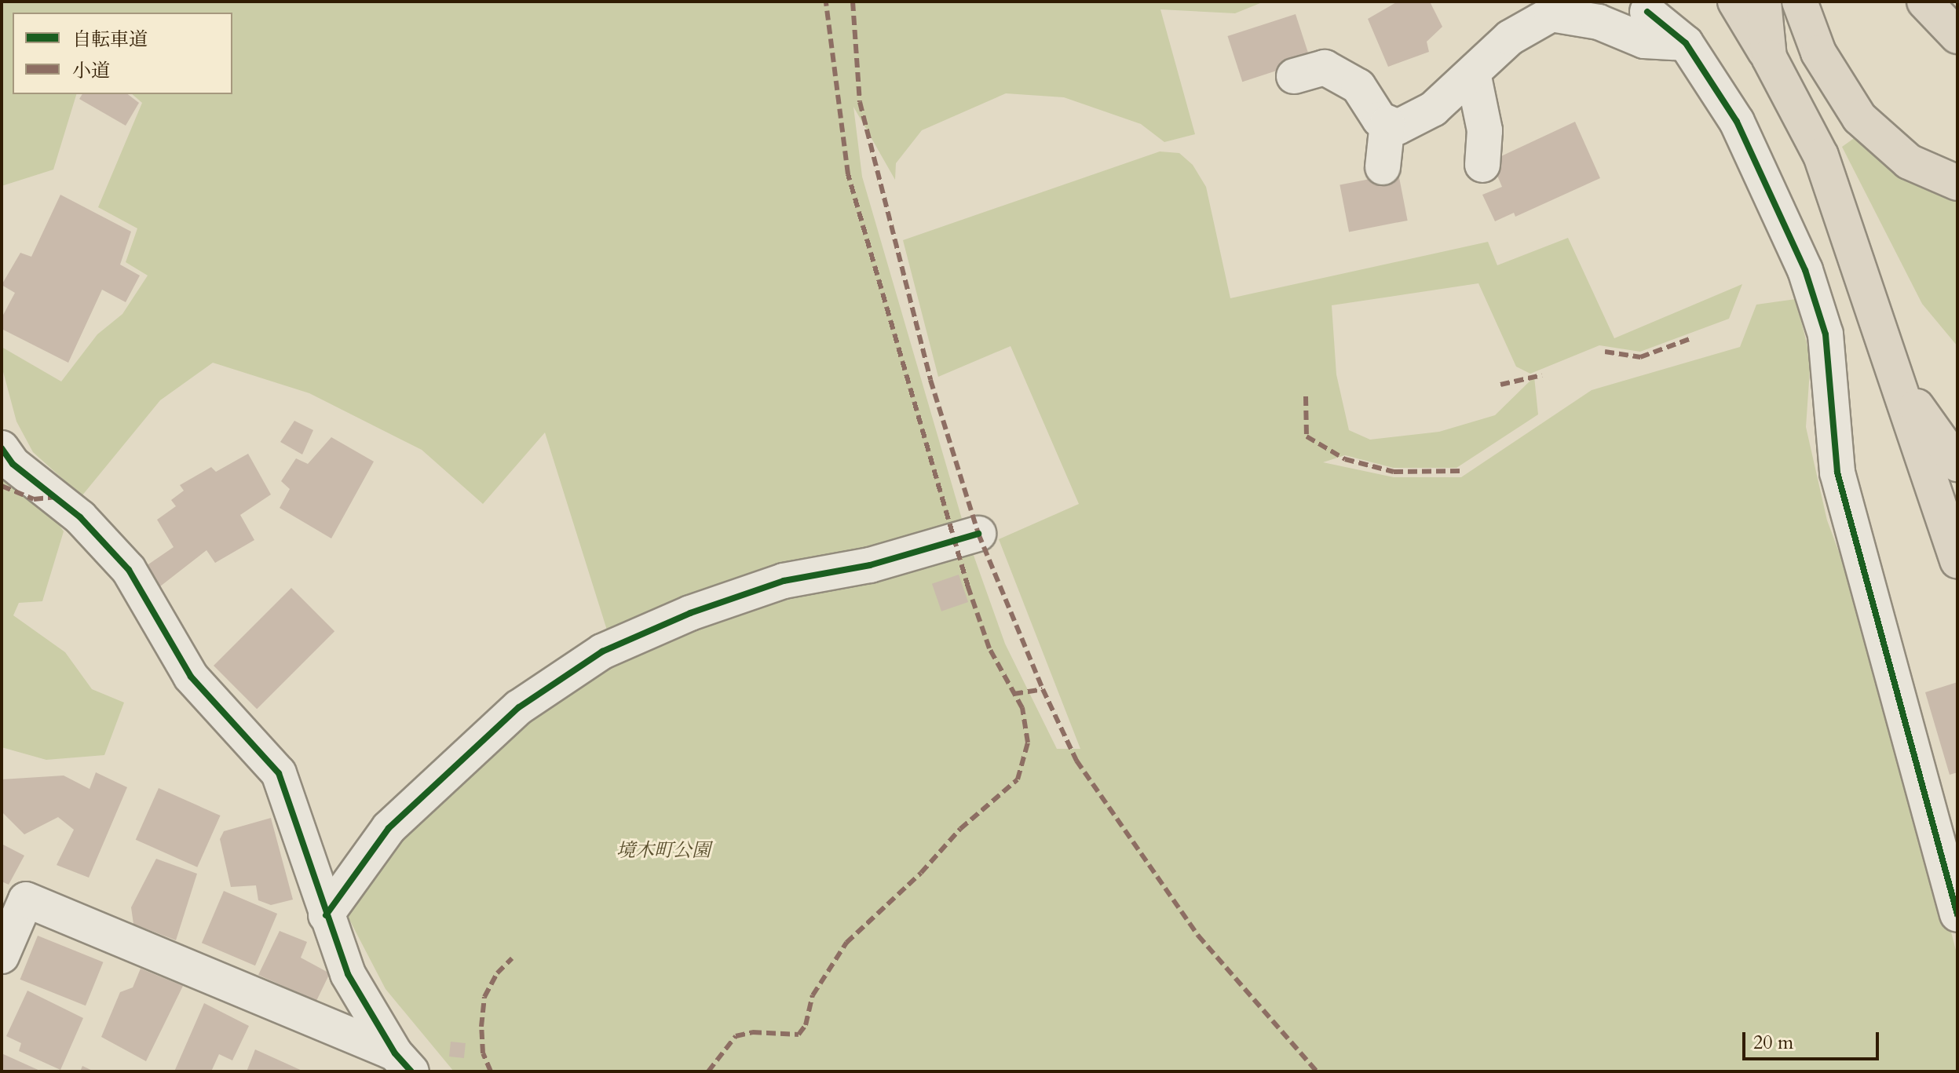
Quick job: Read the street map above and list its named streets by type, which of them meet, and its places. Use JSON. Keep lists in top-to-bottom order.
{
  "parks": ["境木町公園"],
  "legend": ["自転車道", "小道"],
  "scale_bar": "20 m"
}
